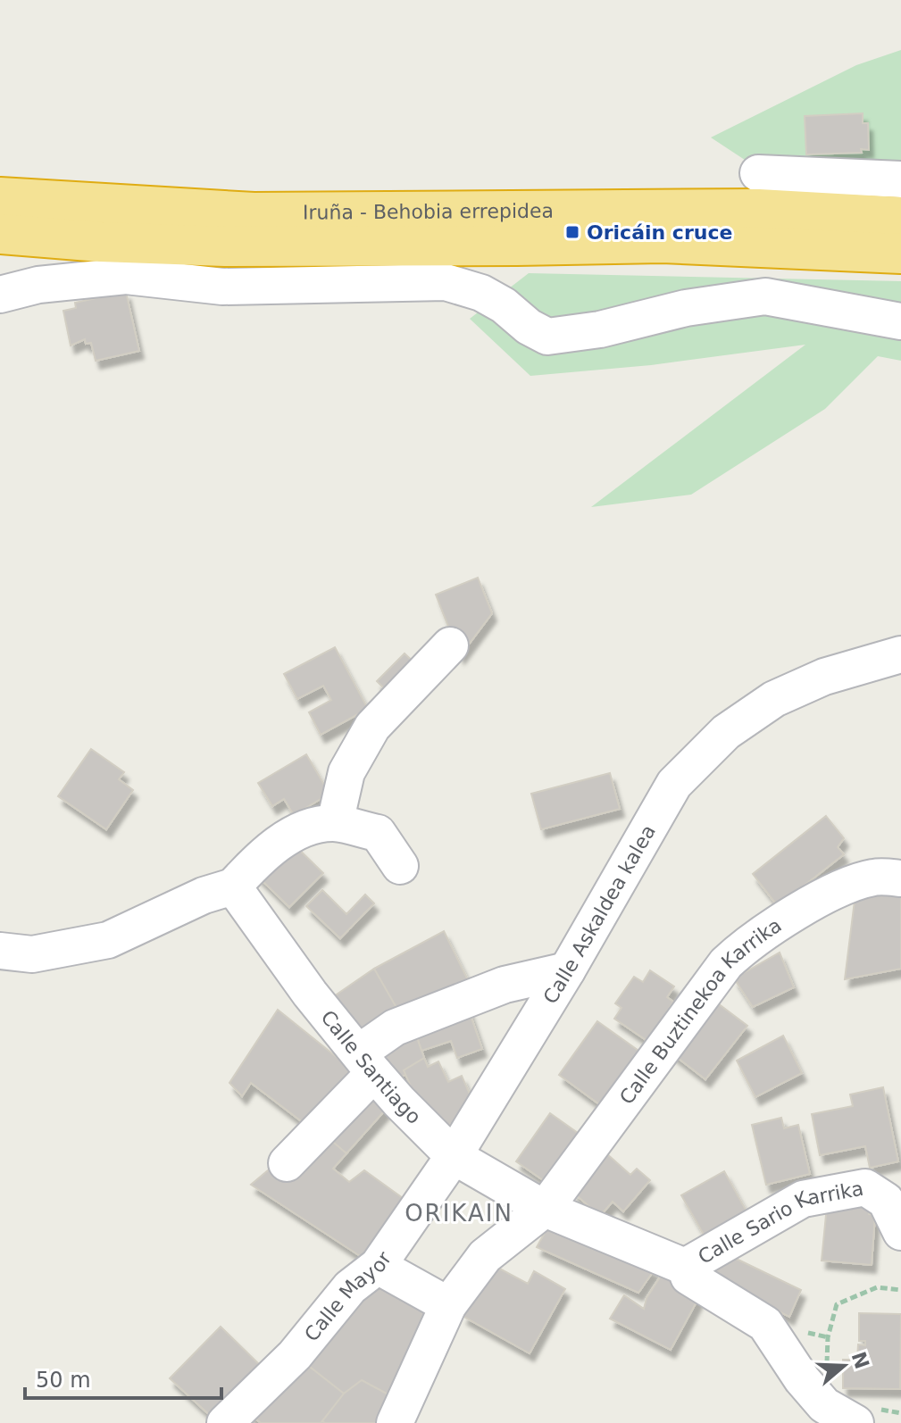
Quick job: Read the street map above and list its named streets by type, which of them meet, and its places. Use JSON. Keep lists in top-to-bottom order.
{
  "streets": {
    "highway": ["Iruña - Behobia errepidea"],
    "street": [
      "Calle Askaldea kalea",
      "Calle Buztinekoa Karrika",
      "Calle Santiago",
      "Calle Sario Karrika",
      "Calle Mayor"
    ]
  },
  "crossings": [
    ["Calle Askaldea kalea", "Calle Santiago"],
    ["Calle Askaldea kalea", "Calle Mayor"],
    ["Calle Buztinekoa Karrika", "Calle Santiago"],
    ["Calle Santiago", "Calle Sario Karrika"],
    ["Calle Santiago", "Calle Mayor"]
  ],
  "districts": ["ORIKAIN"],
  "places": {
    "transit": ["Oricáin cruce"]
  },
  "scale_bar": "50 m",
  "north": "right"
}
